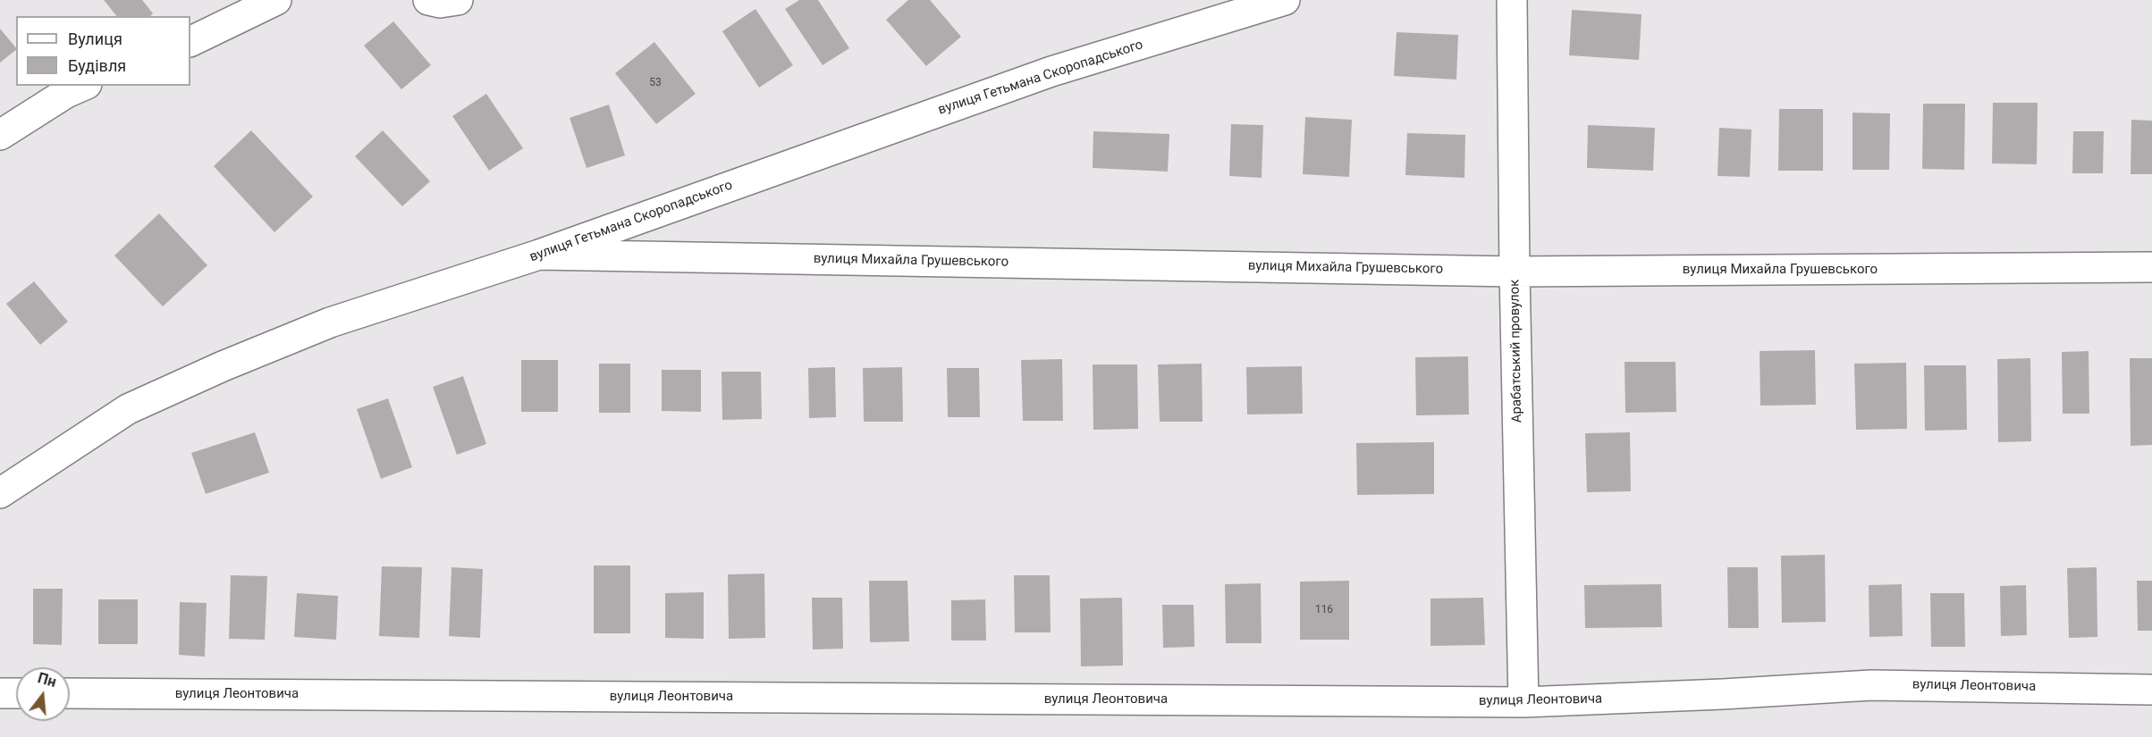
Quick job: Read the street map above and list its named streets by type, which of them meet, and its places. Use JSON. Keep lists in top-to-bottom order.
{
  "streets": {
    "street": [
      "вулиця Гетьмана Скоропадського",
      "вулиця Михайла Грушевського",
      "Арабатський провулок",
      "вулиця Леонтовича"
    ]
  },
  "crossings": [
    ["вулиця Гетьмана Скоропадського", "вулиця Михайла Грушевського"],
    ["вулиця Михайла Грушевського", "Арабатський провулок"],
    ["Арабатський провулок", "вулиця Леонтовича"]
  ],
  "house_numbers": ["53", "116"],
  "legend": ["Вулиця", "Будівля"],
  "north": "top"
}
